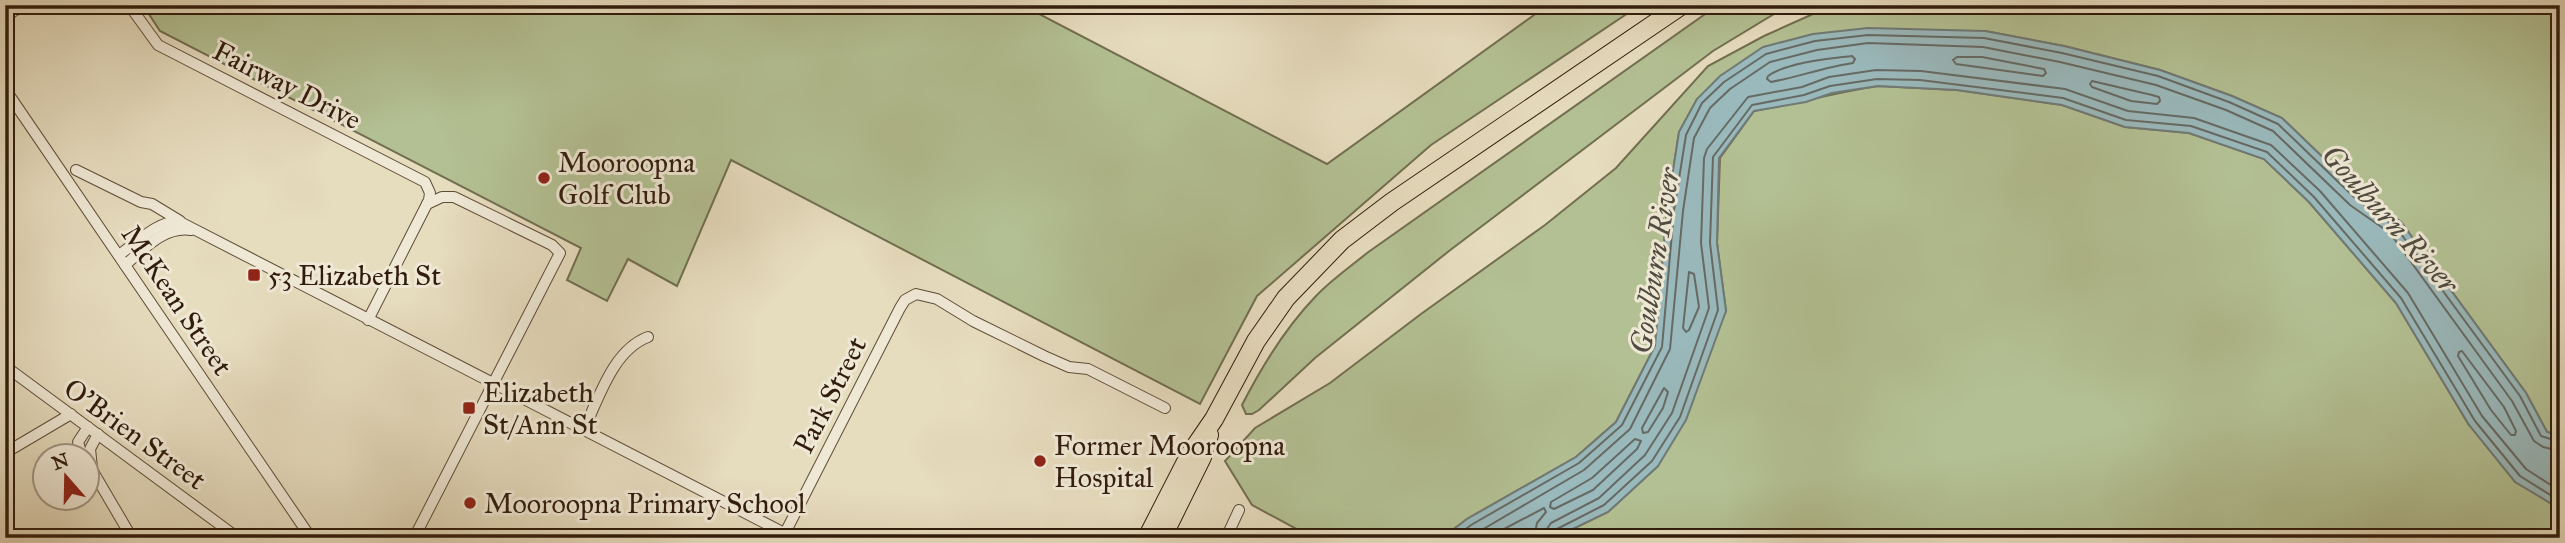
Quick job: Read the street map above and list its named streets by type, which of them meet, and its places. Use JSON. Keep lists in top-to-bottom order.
{
  "streets": {
    "street": [
      "Fairway Drive",
      "McKean Street",
      "Park Street",
      "O'Brien Street"
    ]
  },
  "water": ["Goulburn River"],
  "places": {
    "other": ["Mooroopna Golf Club", "Former Mooroopna Hospital", "Mooroopna Primary School"],
    "transit": ["53 Elizabeth St", "Elizabeth St/Ann St"]
  },
  "north": "top"
}
